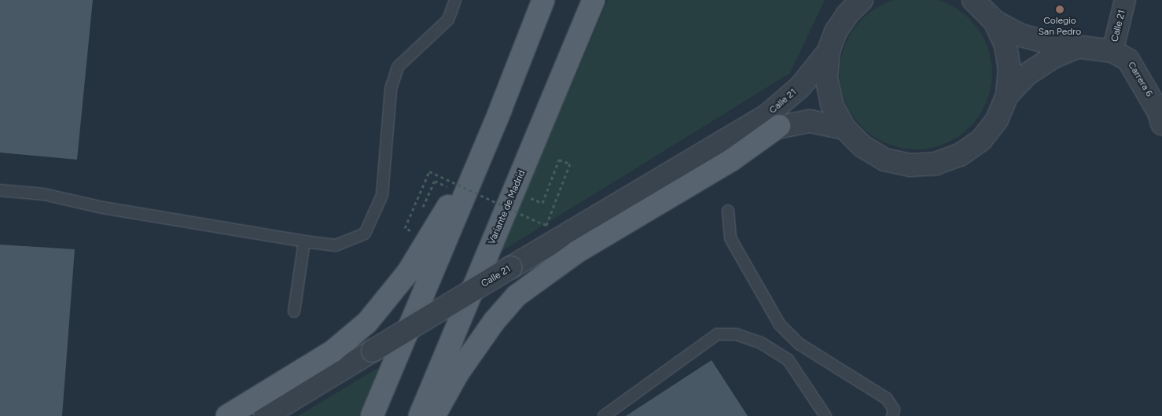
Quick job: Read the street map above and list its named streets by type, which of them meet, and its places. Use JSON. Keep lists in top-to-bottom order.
{
  "streets": {
    "main road": ["Variante de Madrid"],
    "street": ["Calle 21", "Carrera 6"]
  },
  "crossings": [
    ["Calle 21", "Carrera 6"]
  ],
  "places": ["Colegio San Pedro"]
}
